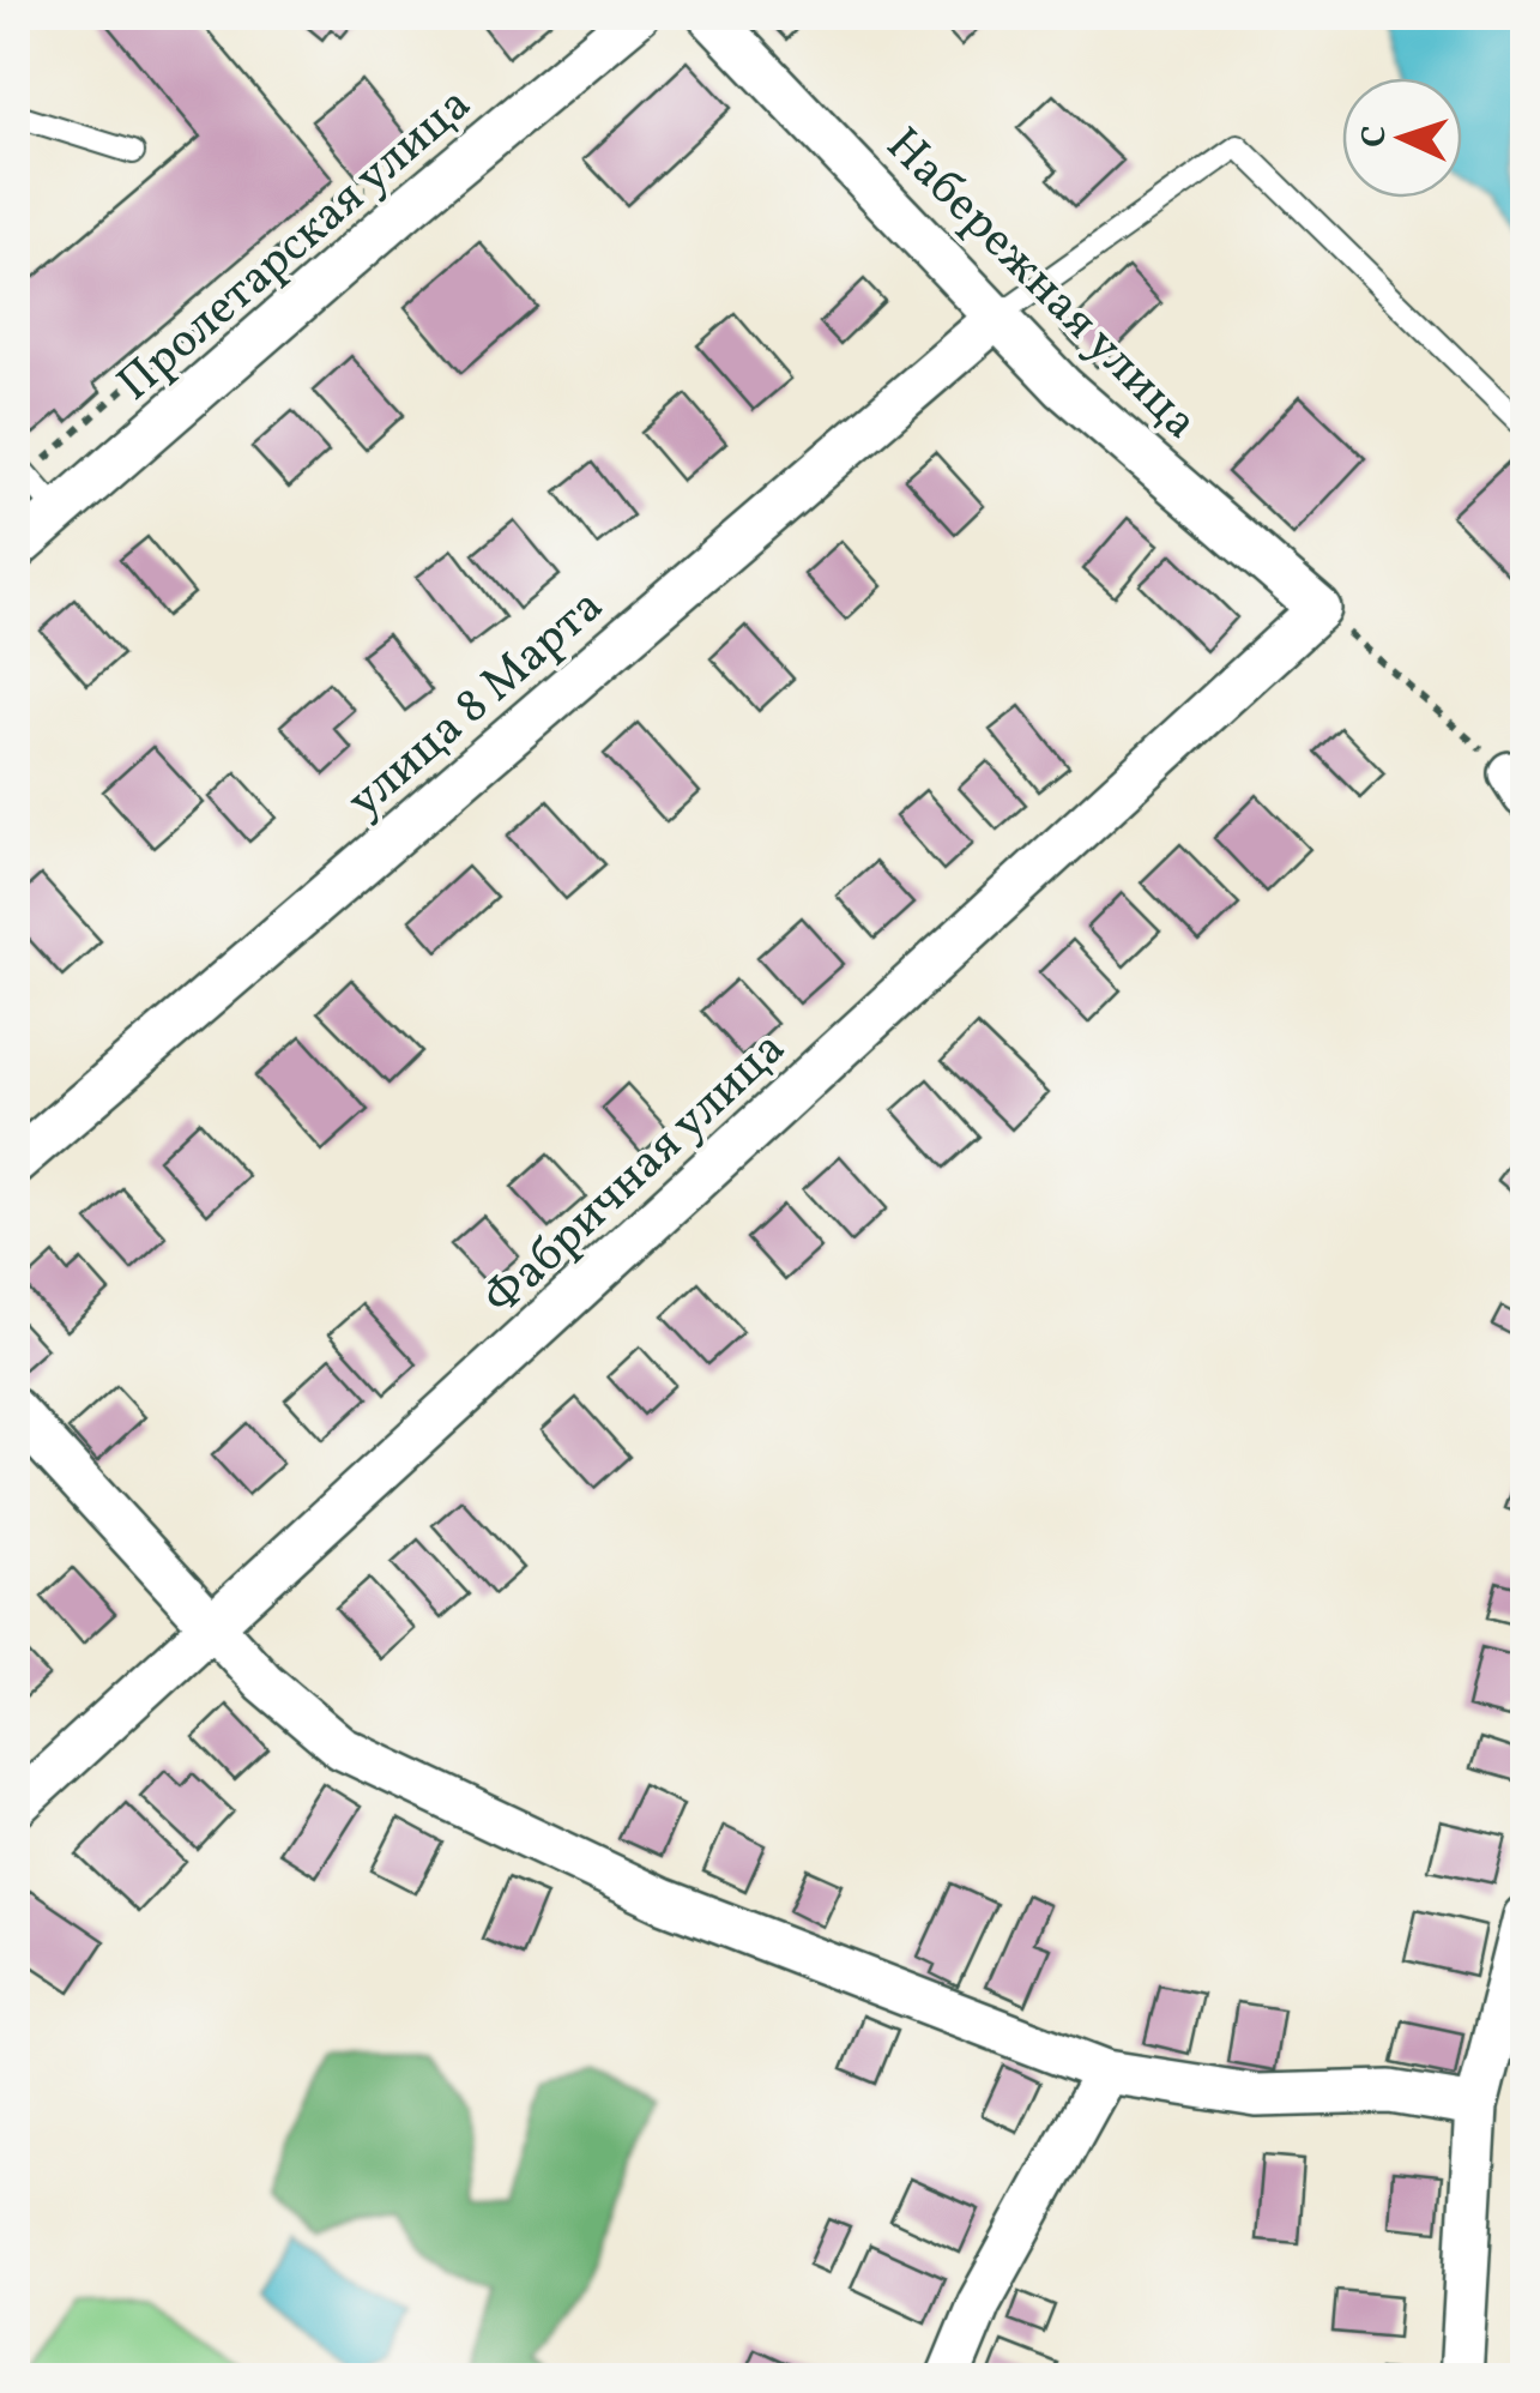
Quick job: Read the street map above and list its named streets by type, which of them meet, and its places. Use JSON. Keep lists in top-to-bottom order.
{
  "streets": {
    "street": [
      "Пролетарская улица",
      "Набережная улица",
      "улица 8 Марта",
      "Фабричная улица"
    ]
  },
  "crossings": [
    ["Набережная улица", "улица 8 Марта"],
    ["Набережная улица", "Фабричная улица"]
  ],
  "north": "left"
}
